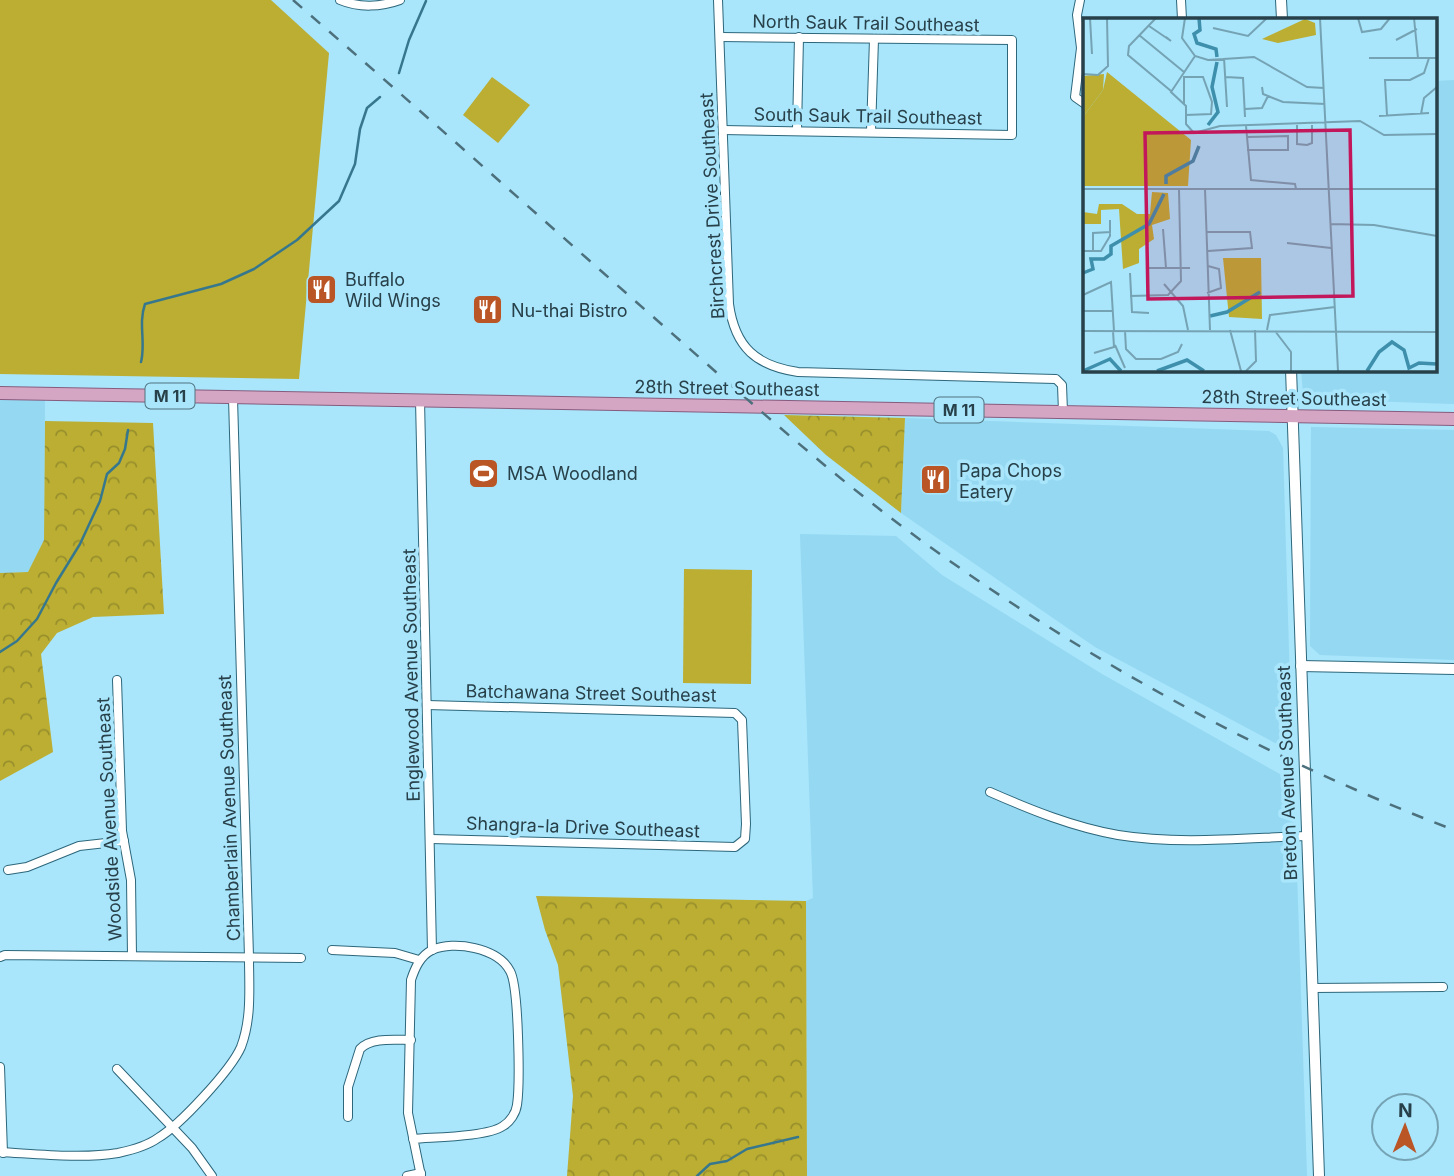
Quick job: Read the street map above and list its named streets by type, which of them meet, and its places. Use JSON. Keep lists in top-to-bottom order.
{
  "streets": {
    "main road": ["28th Street Southeast", "M 11", "Breton Avenue Southeast"],
    "street": [
      "North Sauk Trail Southeast",
      "South Sauk Trail Southeast",
      "Birchcrest Drive Southeast",
      "Englewood Avenue Southeast",
      "Batchawana Street Southeast",
      "Chamberlain Avenue Southeast",
      "Woodside Avenue Southeast",
      "Shangra-la Drive Southeast"
    ]
  },
  "crossings": [
    ["North Sauk Trail Southeast", "South Sauk Trail Southeast"],
    ["North Sauk Trail Southeast", "Birchcrest Drive Southeast"],
    ["South Sauk Trail Southeast", "Birchcrest Drive Southeast"],
    ["Birchcrest Drive Southeast", "28th Street Southeast"],
    ["28th Street Southeast", "Englewood Avenue Southeast"],
    ["28th Street Southeast", "Breton Avenue Southeast"],
    ["28th Street Southeast", "Chamberlain Avenue Southeast"],
    ["Englewood Avenue Southeast", "Batchawana Street Southeast"],
    ["Englewood Avenue Southeast", "Shangra-la Drive Southeast"],
    ["Batchawana Street Southeast", "Shangra-la Drive Southeast"]
  ],
  "places": {
    "restaurant": ["Buffalo Wild Wings", "Nu-thai Bistro", "Papa Chops Eatery"],
    "sports": ["MSA Woodland"]
  },
  "north": "top"
}
